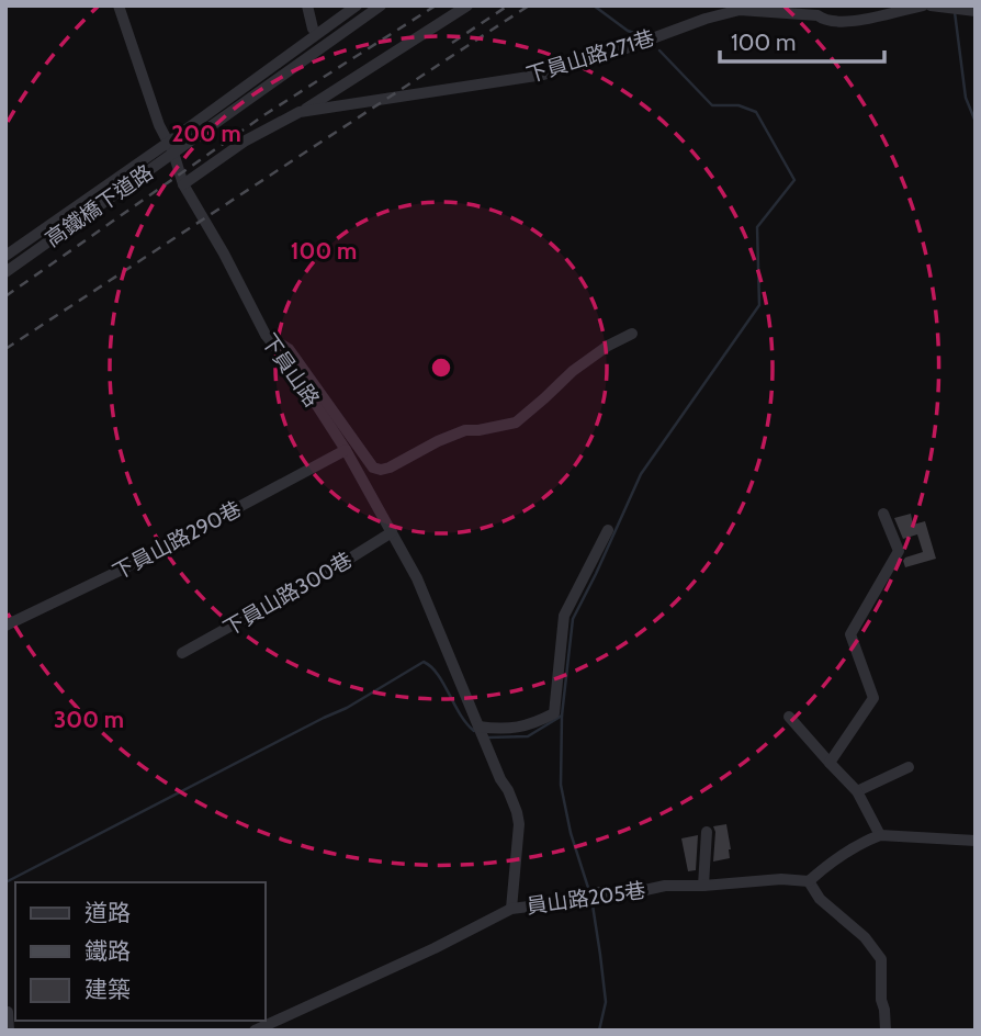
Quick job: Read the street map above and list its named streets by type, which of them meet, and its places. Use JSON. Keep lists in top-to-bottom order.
{
  "streets": {
    "street": [
      "下員山路271巷",
      "高鐵橋下道路",
      "下員山路",
      "下員山路290巷",
      "下員山路300巷",
      "員山路205巷"
    ]
  },
  "crossings": [
    ["下員山路271巷", "下員山路"],
    ["高鐵橋下道路", "下員山路"],
    ["下員山路", "下員山路290巷"],
    ["下員山路", "下員山路300巷"],
    ["下員山路", "員山路205巷"]
  ],
  "legend": ["道路", "鐵路", "建築"],
  "scale_bar": "100 m",
  "rings": ["200 m", "100 m", "300 m"]
}
